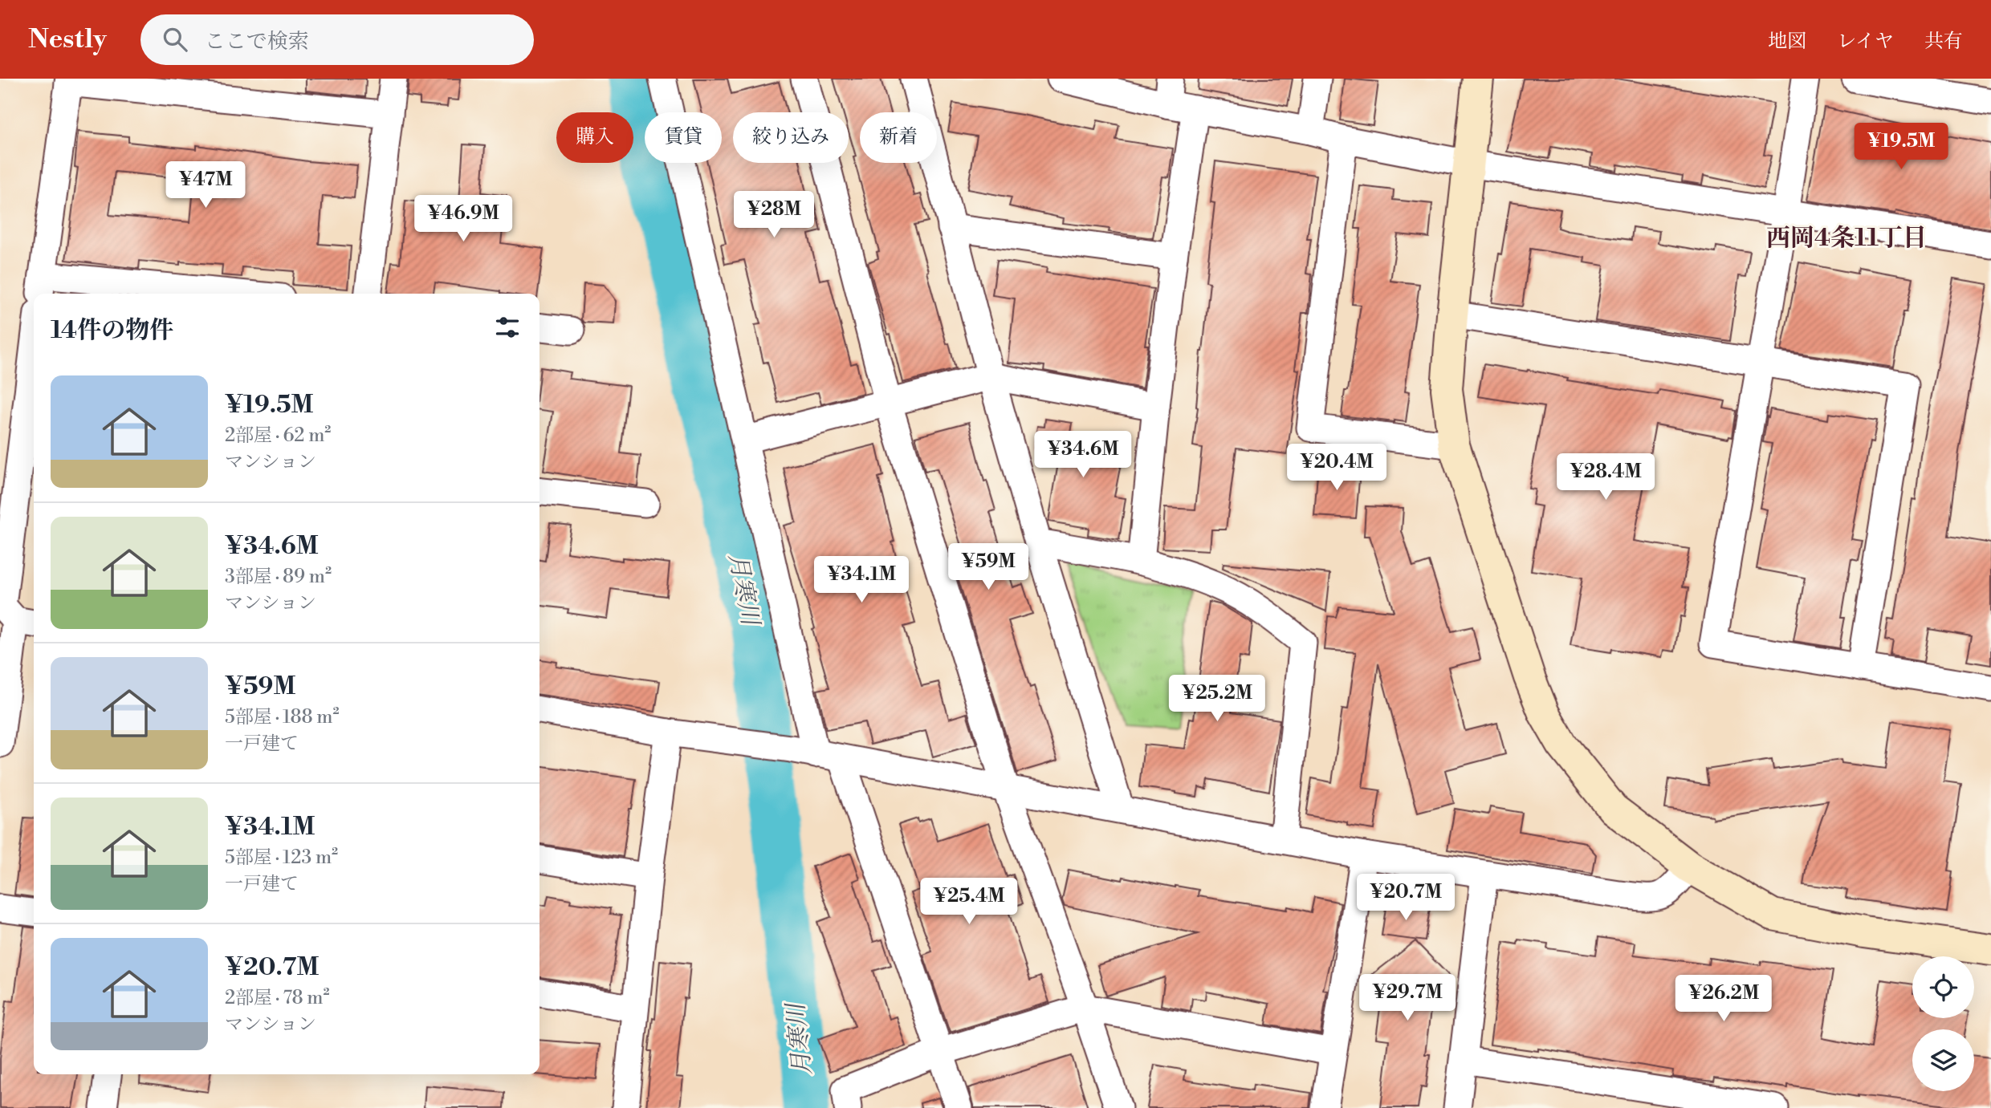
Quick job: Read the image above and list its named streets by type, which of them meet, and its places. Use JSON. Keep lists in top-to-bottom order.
{
  "districts": ["西岡4条11丁目"],
  "water": ["月寒川"],
  "page": {
    "header": "Nestly",
    "search": "ここで検索",
    "nav": ["地図", "レイヤ", "共有"],
    "chip": [
      "購入",
      "賃貸",
      "絞り込み",
      "新着"
    ],
    "price": [
      "¥19.5M",
      "¥47M",
      "¥28M",
      "¥46.9M",
      "¥34.6M",
      "¥20.4M",
      "¥28.4M",
      "¥59M",
      "¥34.1M",
      "¥25.2M",
      "¥20.7M",
      "¥25.4M",
      "¥29.7M",
      "¥26.2M"
    ],
    "heading": "14件の物件",
    "list": [
      {
        "name": "¥19.5M",
        "note": "2部屋 · 62 m² · マンション"
      },
      {
        "name": "¥34.6M",
        "note": "3部屋 · 89 m² · マンション"
      },
      {
        "name": "¥59M",
        "note": "5部屋 · 188 m² · 一戸建て"
      },
      {
        "name": "¥34.1M",
        "note": "5部屋 · 123 m² · 一戸建て"
      },
      {
        "name": "¥20.7M",
        "note": "2部屋 · 78 m² · マンション"
      }
    ]
  }
}
